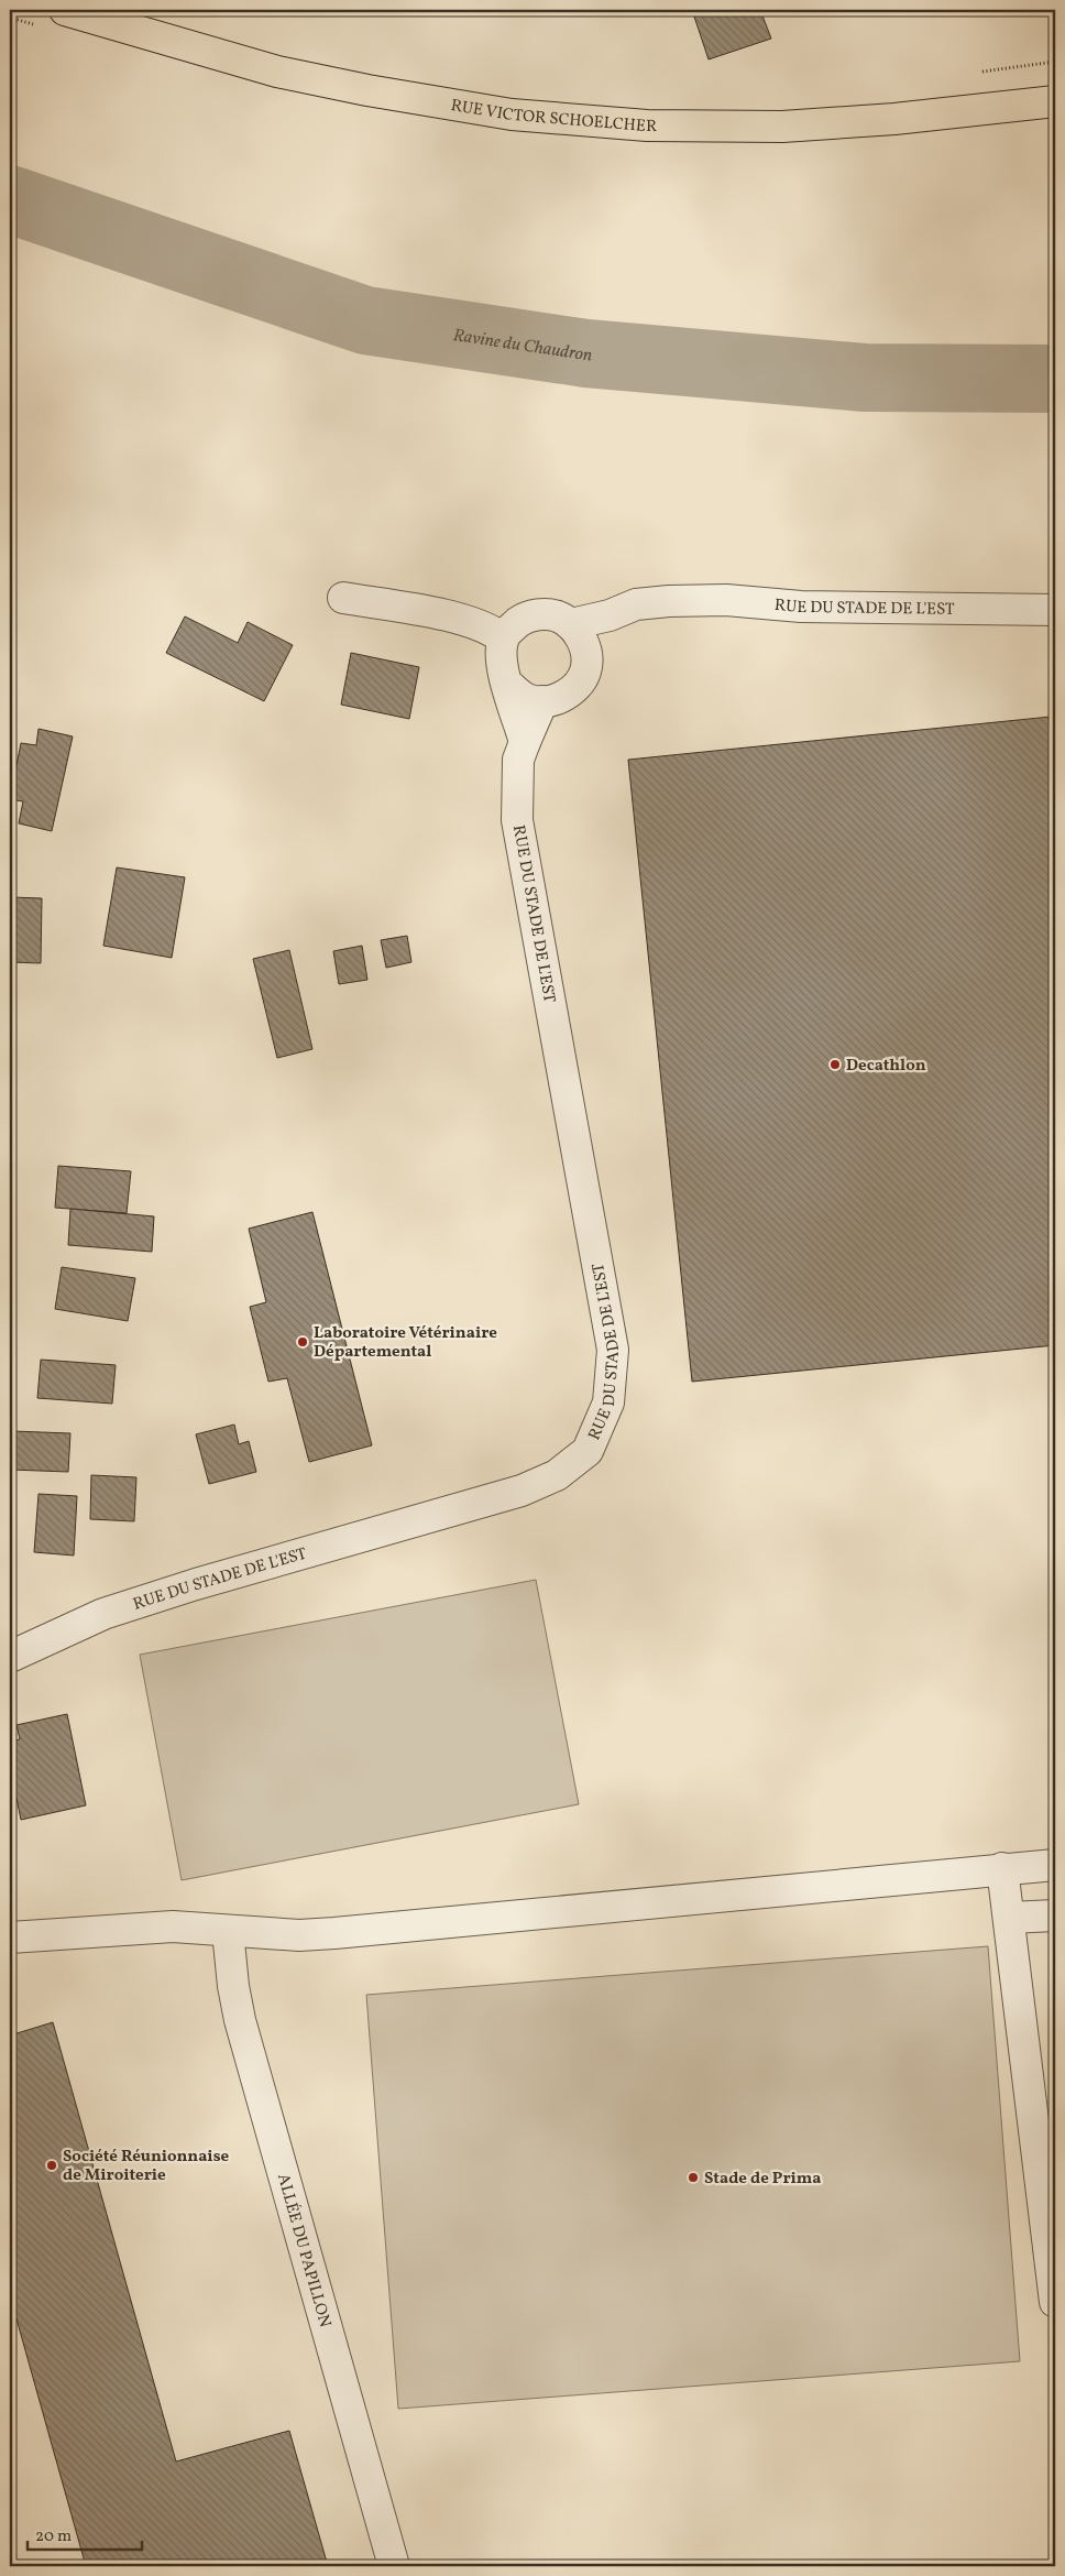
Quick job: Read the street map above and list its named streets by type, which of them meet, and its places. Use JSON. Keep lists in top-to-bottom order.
{
  "streets": {
    "main road": ["RUE VICTOR SCHOELCHER"],
    "street": ["RUE DU STADE DE L'EST", "ALLÉE DU PAPILLON"]
  },
  "water": ["Ravine du Chaudron"],
  "places": [
    "Decathlon",
    "Laboratoire Vétérinaire Départemental",
    "Société Réunionnaise de Miroiterie",
    "Stade de Prima"
  ],
  "scale_bar": "20 m"
}
